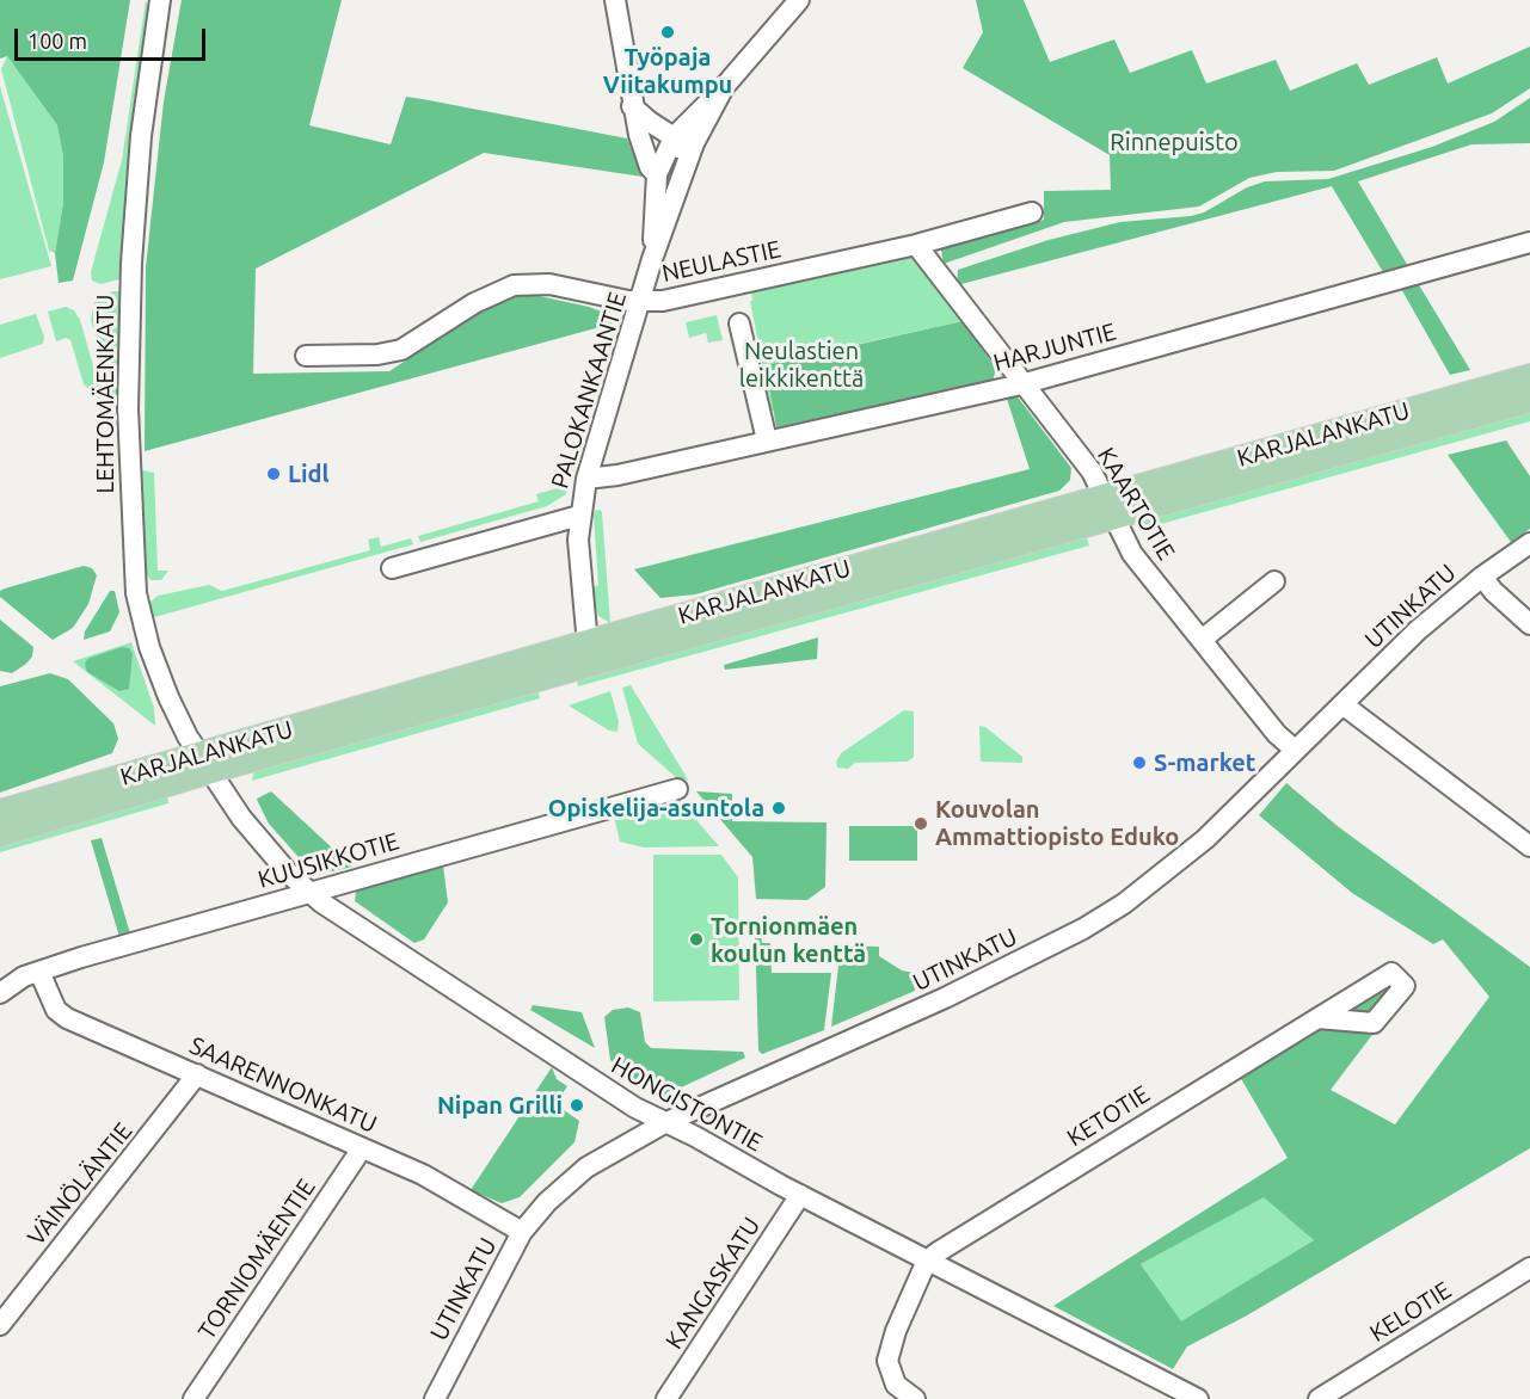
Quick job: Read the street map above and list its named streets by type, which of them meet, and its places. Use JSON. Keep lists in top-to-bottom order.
{
  "streets": {
    "main road": ["KARJALANKATU"],
    "street": [
      "NEULASTIE",
      "HARJUNTIE",
      "PALOKANKAANTIE",
      "LEHTOMÄENKATU",
      "KAARTOTIE",
      "UTINKATU",
      "KUUSIKKOTIE",
      "SAARENNONKATU",
      "HONGISTONTIE",
      "KETOTIE",
      "VÄINÖLÄNTIE",
      "TORNIOMÄENTIE",
      "KANGASKATU",
      "KELOTIE"
    ]
  },
  "crossings": [
    ["NEULASTIE", "PALOKANKAANTIE"],
    ["NEULASTIE", "KAARTOTIE"],
    ["HARJUNTIE", "PALOKANKAANTIE"],
    ["HARJUNTIE", "KAARTOTIE"],
    ["PALOKANKAANTIE", "KARJALANKATU"],
    ["LEHTOMÄENKATU", "KARJALANKATU"],
    ["LEHTOMÄENKATU", "HONGISTONTIE"],
    ["KARJALANKATU", "KAARTOTIE"],
    ["KARJALANKATU", "HONGISTONTIE"],
    ["KAARTOTIE", "UTINKATU"],
    ["UTINKATU", "SAARENNONKATU"],
    ["UTINKATU", "HONGISTONTIE"],
    ["KUUSIKKOTIE", "SAARENNONKATU"],
    ["KUUSIKKOTIE", "HONGISTONTIE"],
    ["SAARENNONKATU", "VÄINÖLÄNTIE"],
    ["SAARENNONKATU", "TORNIOMÄENTIE"],
    ["HONGISTONTIE", "KETOTIE"],
    ["HONGISTONTIE", "KANGASKATU"]
  ],
  "parks": ["Rinnepuisto", "Neulastien leikkikenttä"],
  "places": [
    "Työpaja Viitakumpu",
    "Lidl",
    "S-market",
    "Opiskelija-asuntola",
    "Kouvolan Ammattiopisto Eduko",
    "Tornionmäen koulun kenttä",
    "Nipan Grilli"
  ],
  "scale_bar": "100 m"
}
